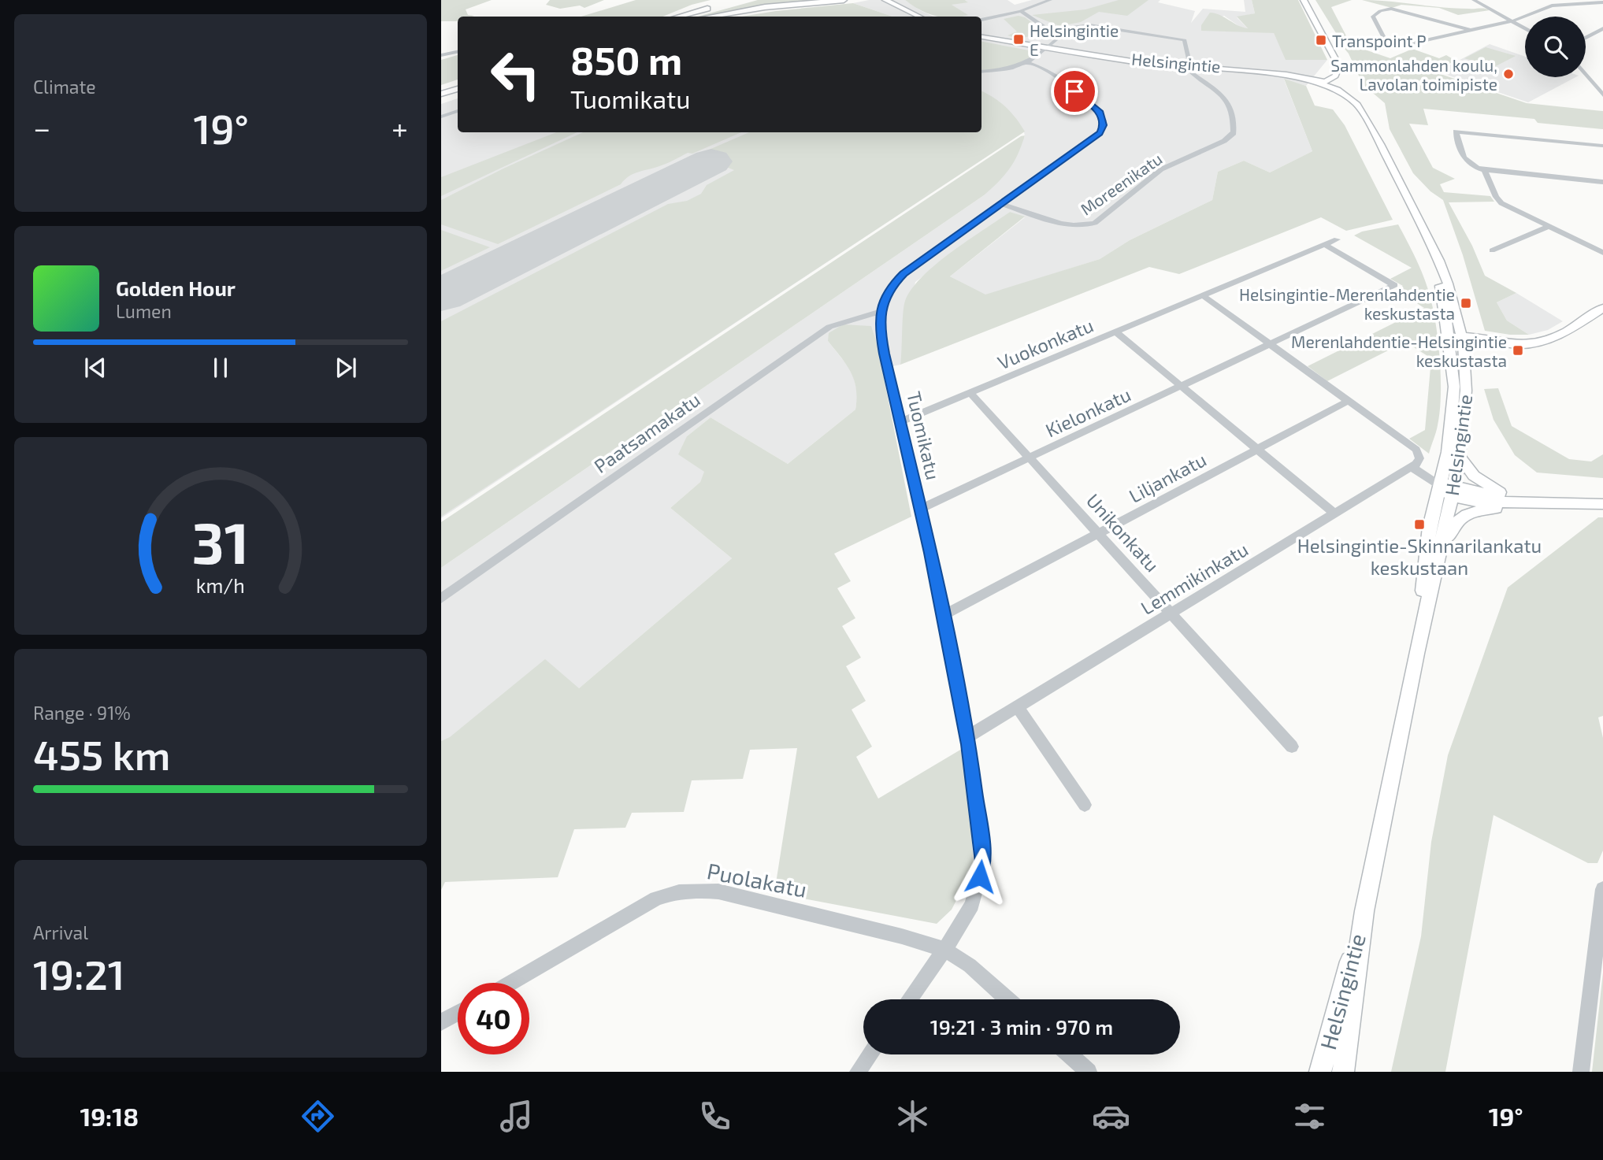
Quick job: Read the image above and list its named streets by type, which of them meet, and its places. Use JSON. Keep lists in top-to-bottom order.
{
  "streets": {
    "main road": ["Helsingintie"],
    "street": [
      "Moreenikatu",
      "Vuokonkatu",
      "Kielonkatu",
      "Paatsamakatu",
      "Tuomikatu",
      "Liljankatu",
      "Unikonkatu",
      "Lemmikinkatu",
      "Puolakatu"
    ]
  },
  "crossings": [
    ["Helsingintie", "Moreenikatu"],
    ["Vuokonkatu", "Kielonkatu"],
    ["Vuokonkatu", "Tuomikatu"],
    ["Vuokonkatu", "Unikonkatu"],
    ["Kielonkatu", "Tuomikatu"],
    ["Kielonkatu", "Unikonkatu"],
    ["Paatsamakatu", "Tuomikatu"],
    ["Tuomikatu", "Liljankatu"],
    ["Tuomikatu", "Lemmikinkatu"],
    ["Tuomikatu", "Puolakatu"],
    ["Liljankatu", "Unikonkatu"],
    ["Unikonkatu", "Lemmikinkatu"]
  ],
  "places": {
    "transit": [
      "Helsingintie E",
      "Transpoint P",
      "Helsingintie-Merenlahdentie keskustasta",
      "Merenlahdentie-Helsingintie keskustasta",
      "Helsingintie-Skinnarilankatu keskustaan"
    ],
    "other": ["Sammonlahden koulu, Lavolan toimipiste"]
  },
  "page": {
    "tile": [
      "Climate",
      ["Range · 91%", "455 km"],
      ["Arrival", "19:21"]
    ],
    "turn": ["850 m", "Tuomikatu"],
    "heat": ["−", "19°", "+"],
    "song": ["Golden Hour", "Lumen"],
    "limit": "40",
    "trip": "19:21 · 3 min · 970 m",
    "tabs": ["19:18", "19°"],
    "gauge": ["31", "km/h"]
  }
}
